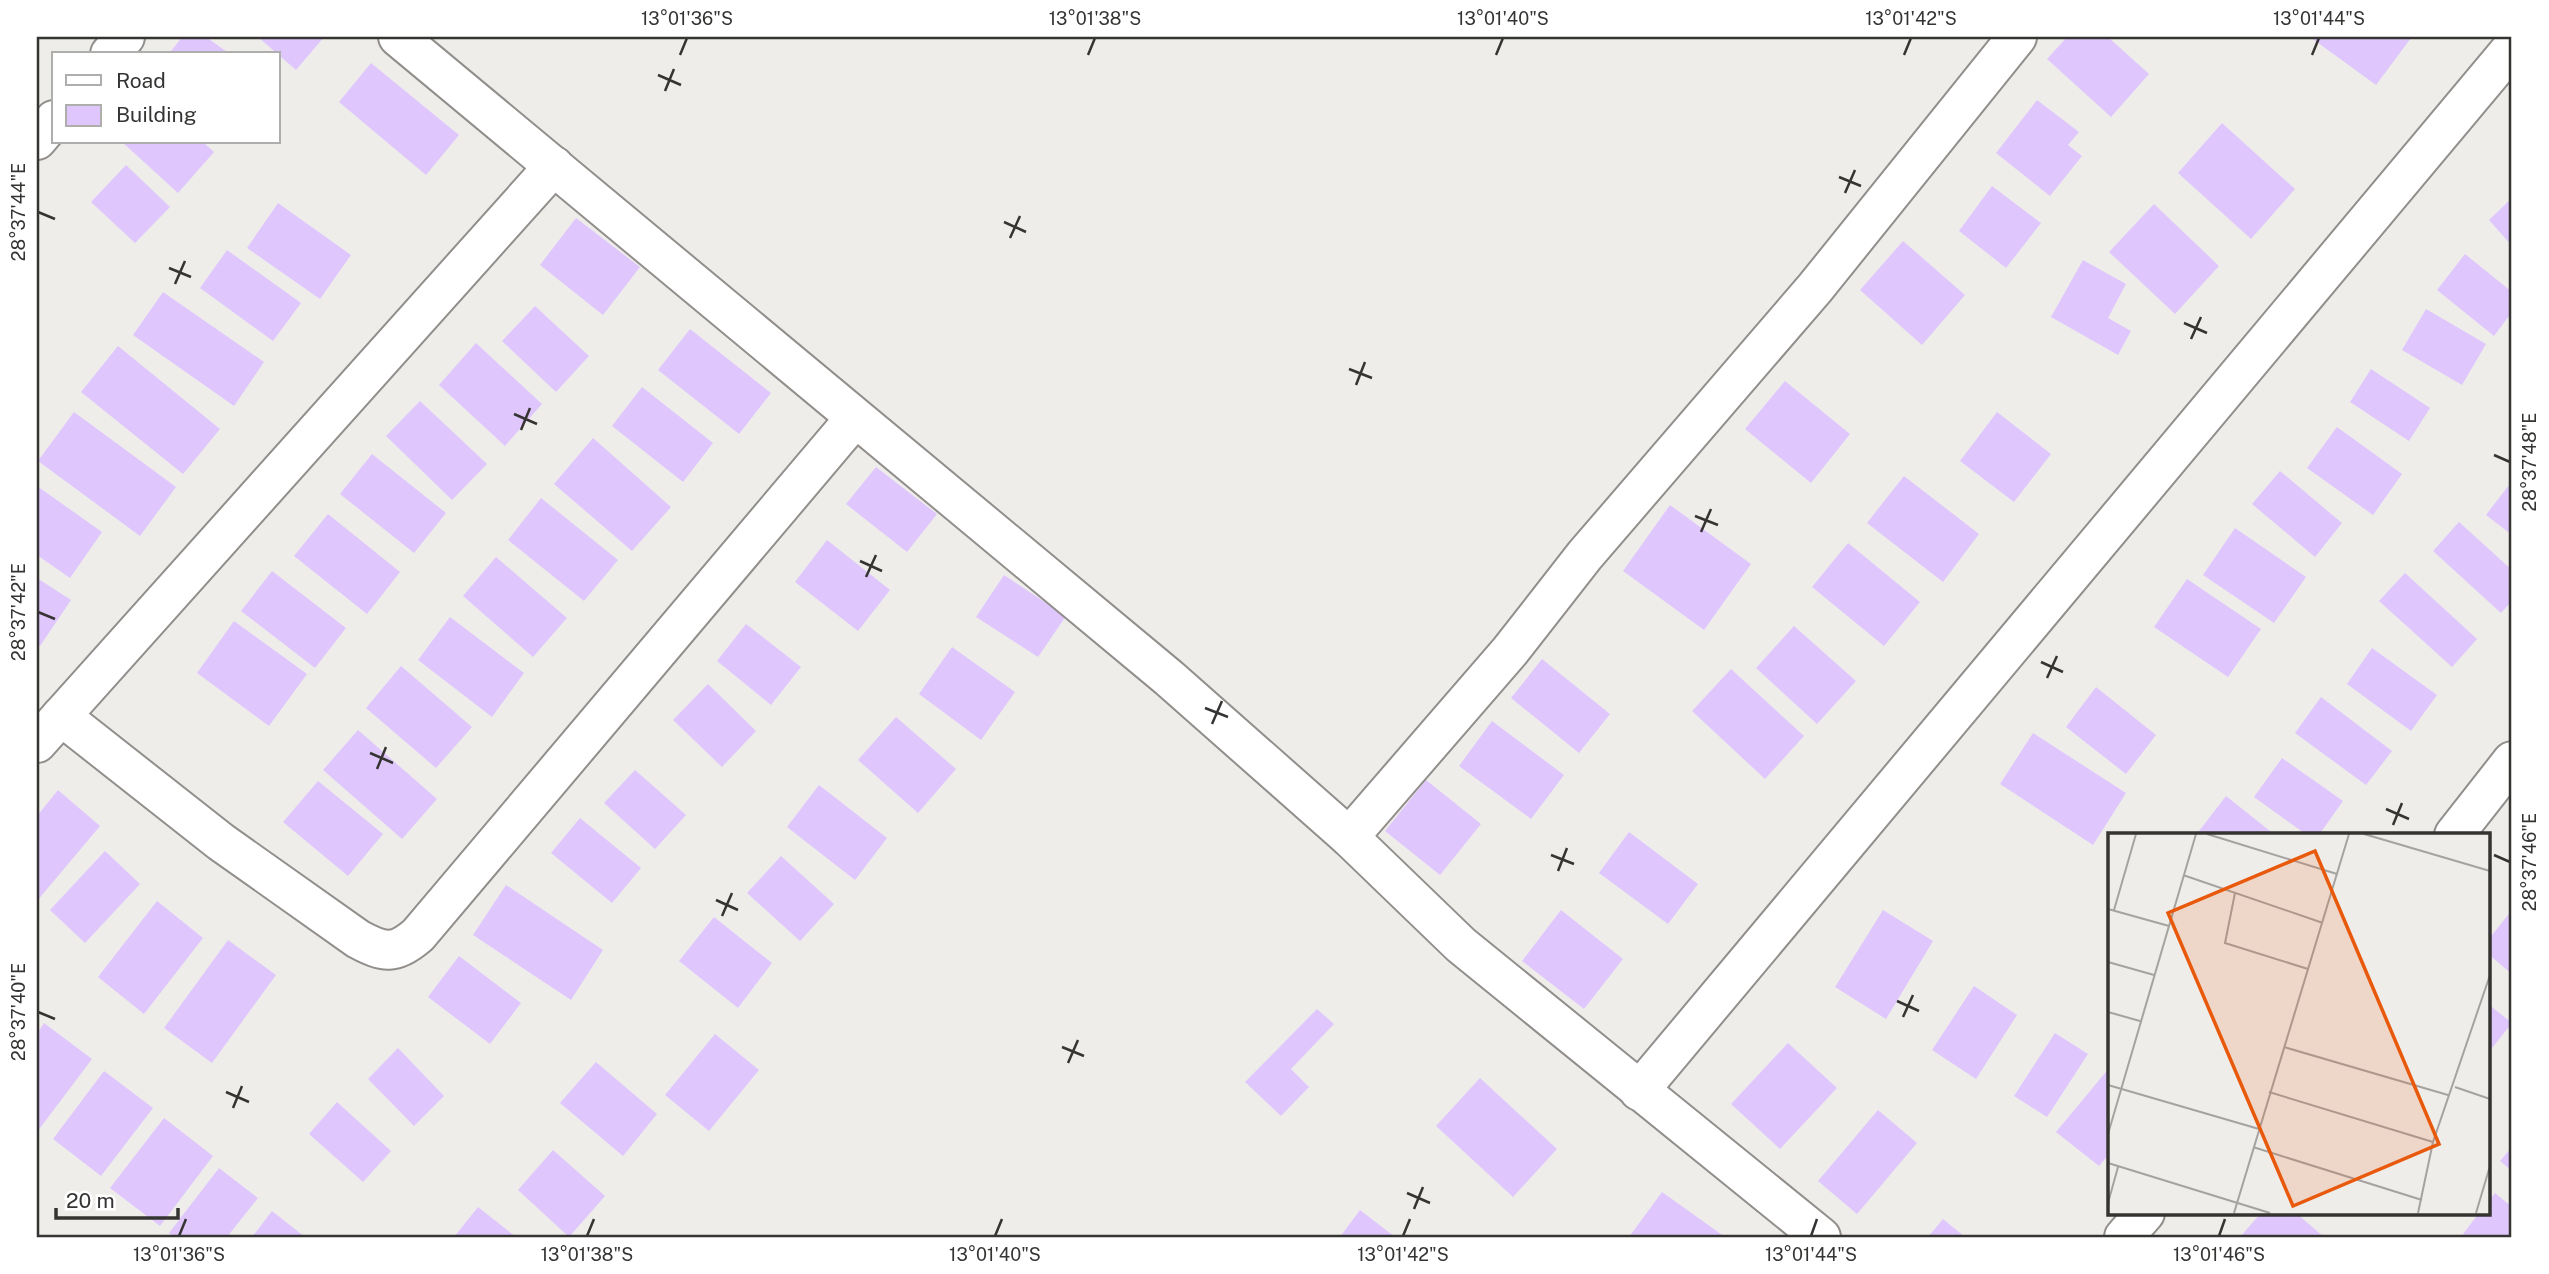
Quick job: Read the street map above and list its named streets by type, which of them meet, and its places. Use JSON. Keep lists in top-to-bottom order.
{
  "legend": ["Road", "Building"],
  "scale_bar": "20 m",
  "coordinates": [
    "13°01'36\"S",
    "13°01'38\"S",
    "13°01'40\"S",
    "13°01'42\"S",
    "13°01'44\"S",
    "28°37'44\"E",
    "28°37'48\"E",
    "28°37'42\"E",
    "28°37'46\"E",
    "28°37'40\"E",
    "13°01'46\"S"
  ]
}
